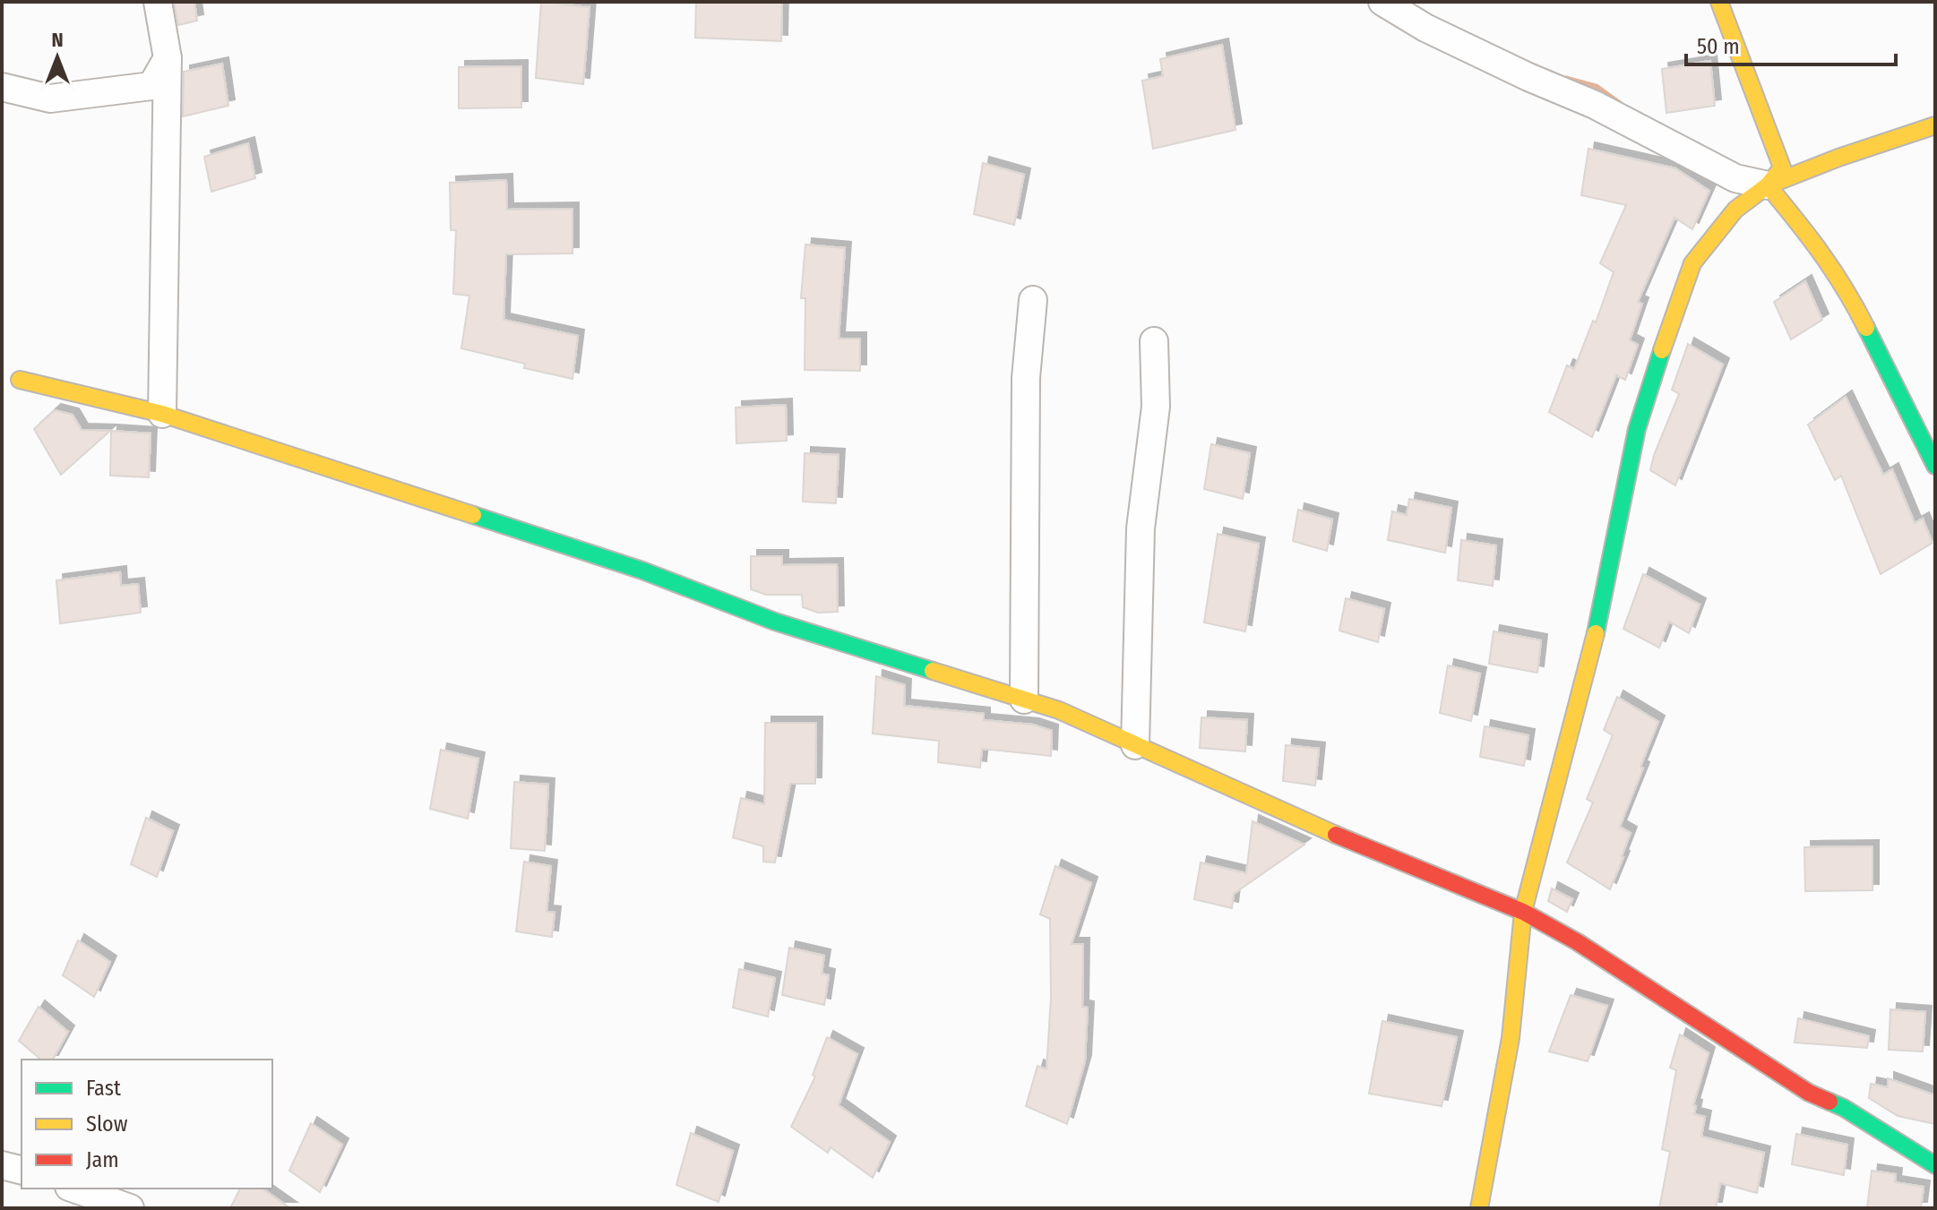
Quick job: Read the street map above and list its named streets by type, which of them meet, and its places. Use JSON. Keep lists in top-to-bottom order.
{
  "legend": ["Fast", "Slow", "Jam"],
  "scale_bar": "50 m",
  "north": "top"
}
